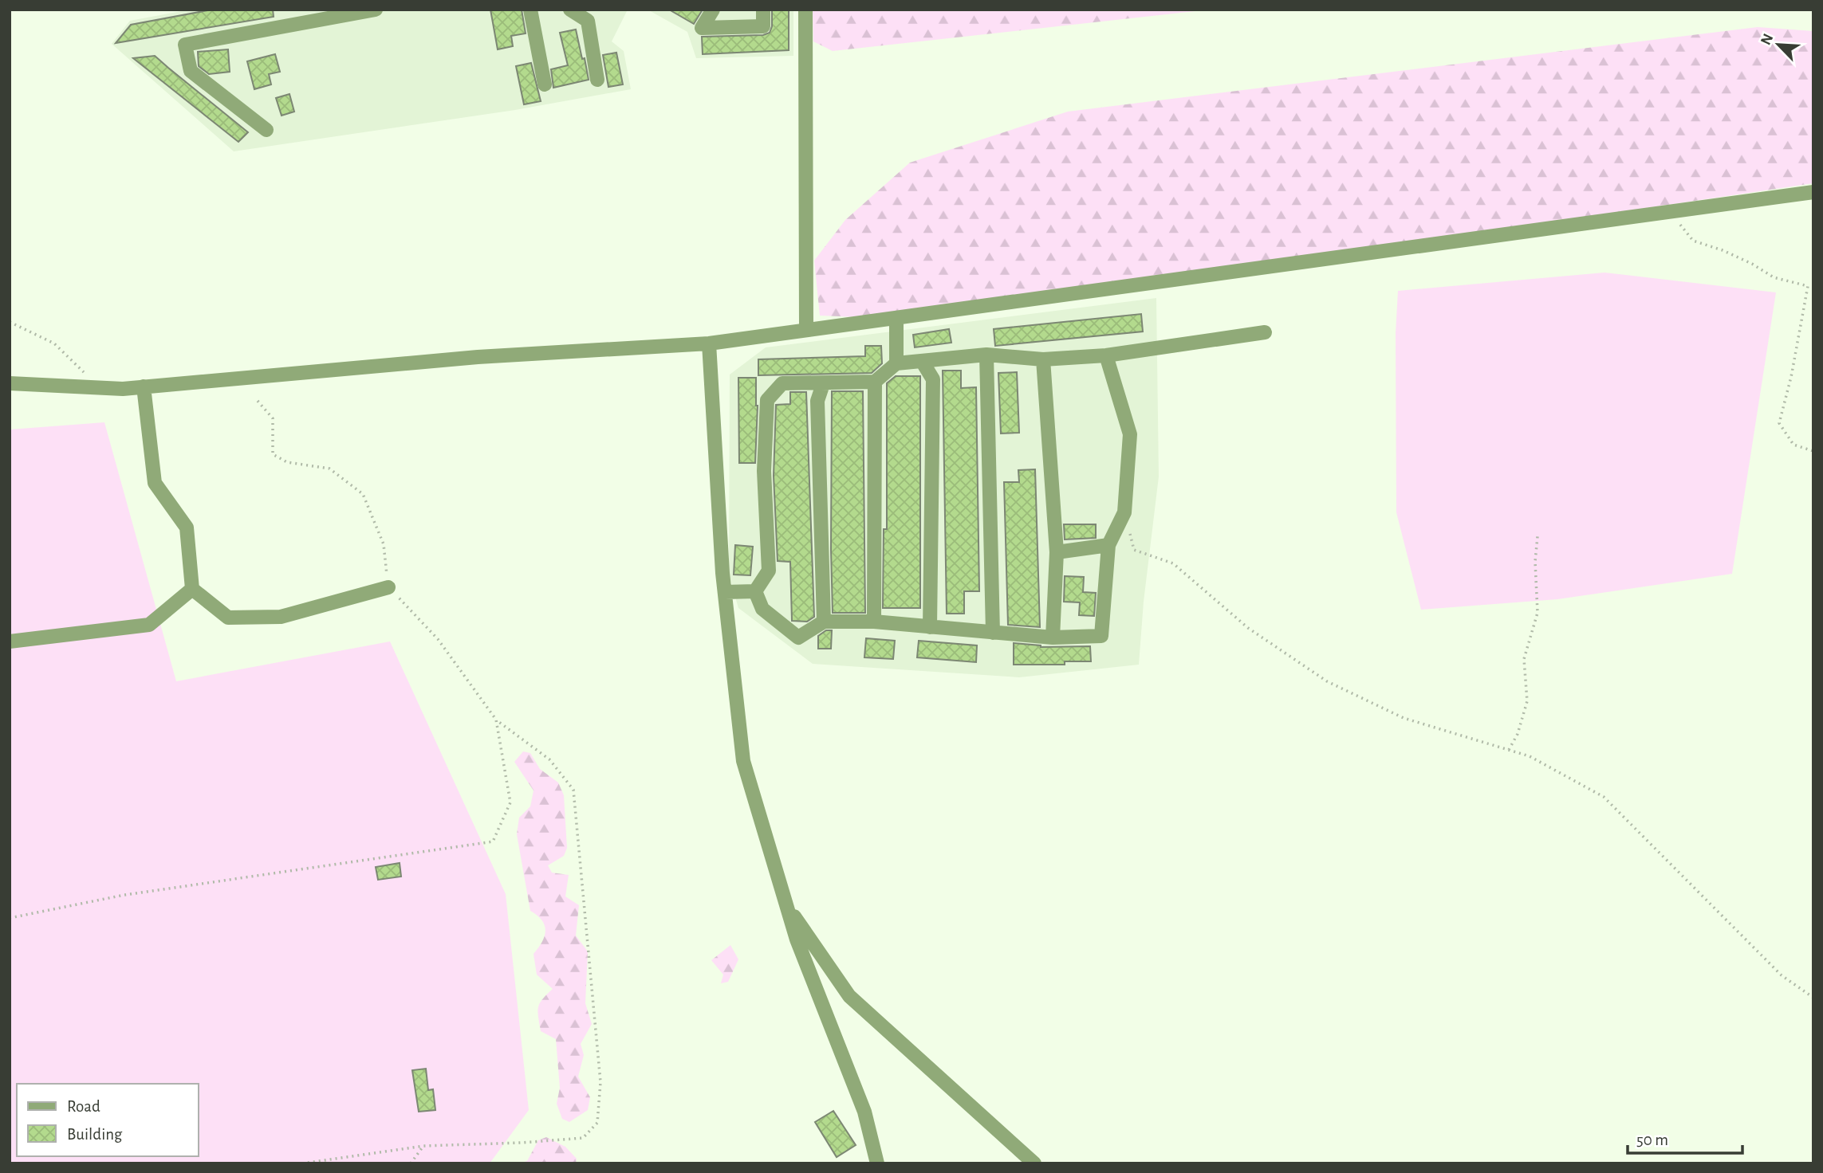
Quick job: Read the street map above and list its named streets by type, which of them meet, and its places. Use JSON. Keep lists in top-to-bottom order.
{
  "legend": ["Road", "Building"],
  "scale_bar": "50 m",
  "north": "top left"
}
